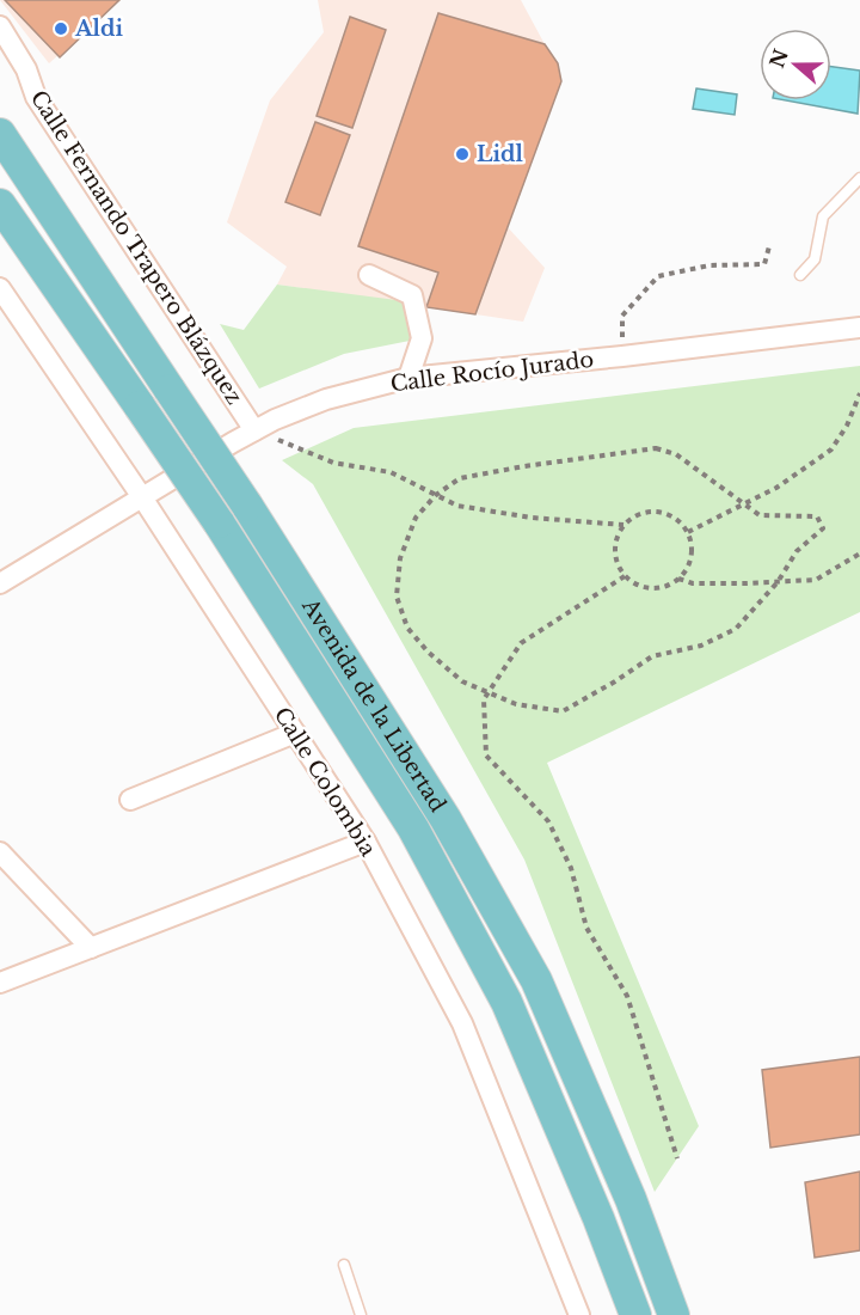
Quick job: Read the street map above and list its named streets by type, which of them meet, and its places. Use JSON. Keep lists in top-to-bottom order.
{
  "streets": {
    "main road": ["Avenida de la Libertad"],
    "street": ["Calle Fernando Trapero Blázquez", "Calle Rocío Jurado", "Calle Colombia"]
  },
  "crossings": [
    ["Calle Fernando Trapero Blázquez", "Calle Rocío Jurado"],
    ["Calle Rocío Jurado", "Calle Colombia"]
  ],
  "places": ["Aldi", "Lidl"],
  "north": "left"
}
